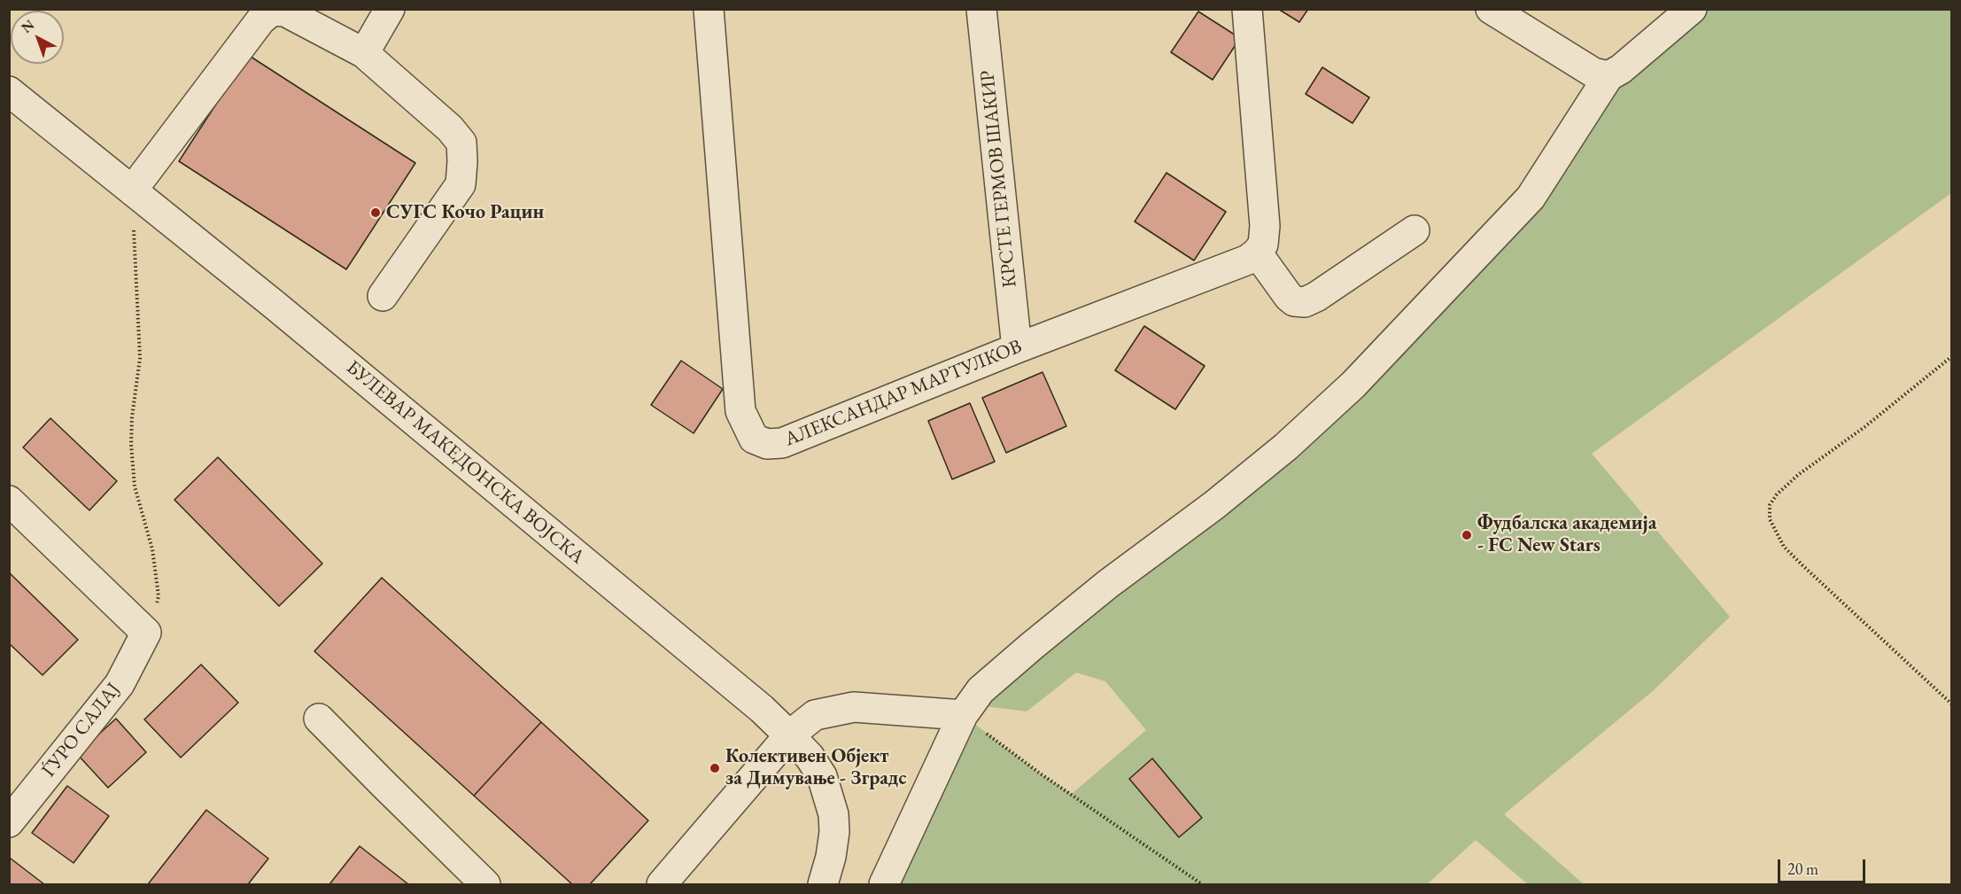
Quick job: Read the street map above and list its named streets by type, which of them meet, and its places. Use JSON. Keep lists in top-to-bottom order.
{
  "streets": {
    "street": [
      "КРСТЕ ГЕРМОВ ШАКИР",
      "АЛЕКСАНДАР МАРТУЛКОВ",
      "БУЛЕВАР МАКЕДОНСКА ВОЈСКА",
      "ЃУРО САЛАЈ"
    ]
  },
  "crossings": [
    ["КРСТЕ ГЕРМОВ ШАКИР", "АЛЕКСАНДАР МАРТУЛКОВ"]
  ],
  "places": ["СУГС Кочо Рацин", "Фудбалска академија - FC New Stars", "Колективен Објект за Димување - Зградс"],
  "scale_bar": "20 m",
  "north": "top left"
}
